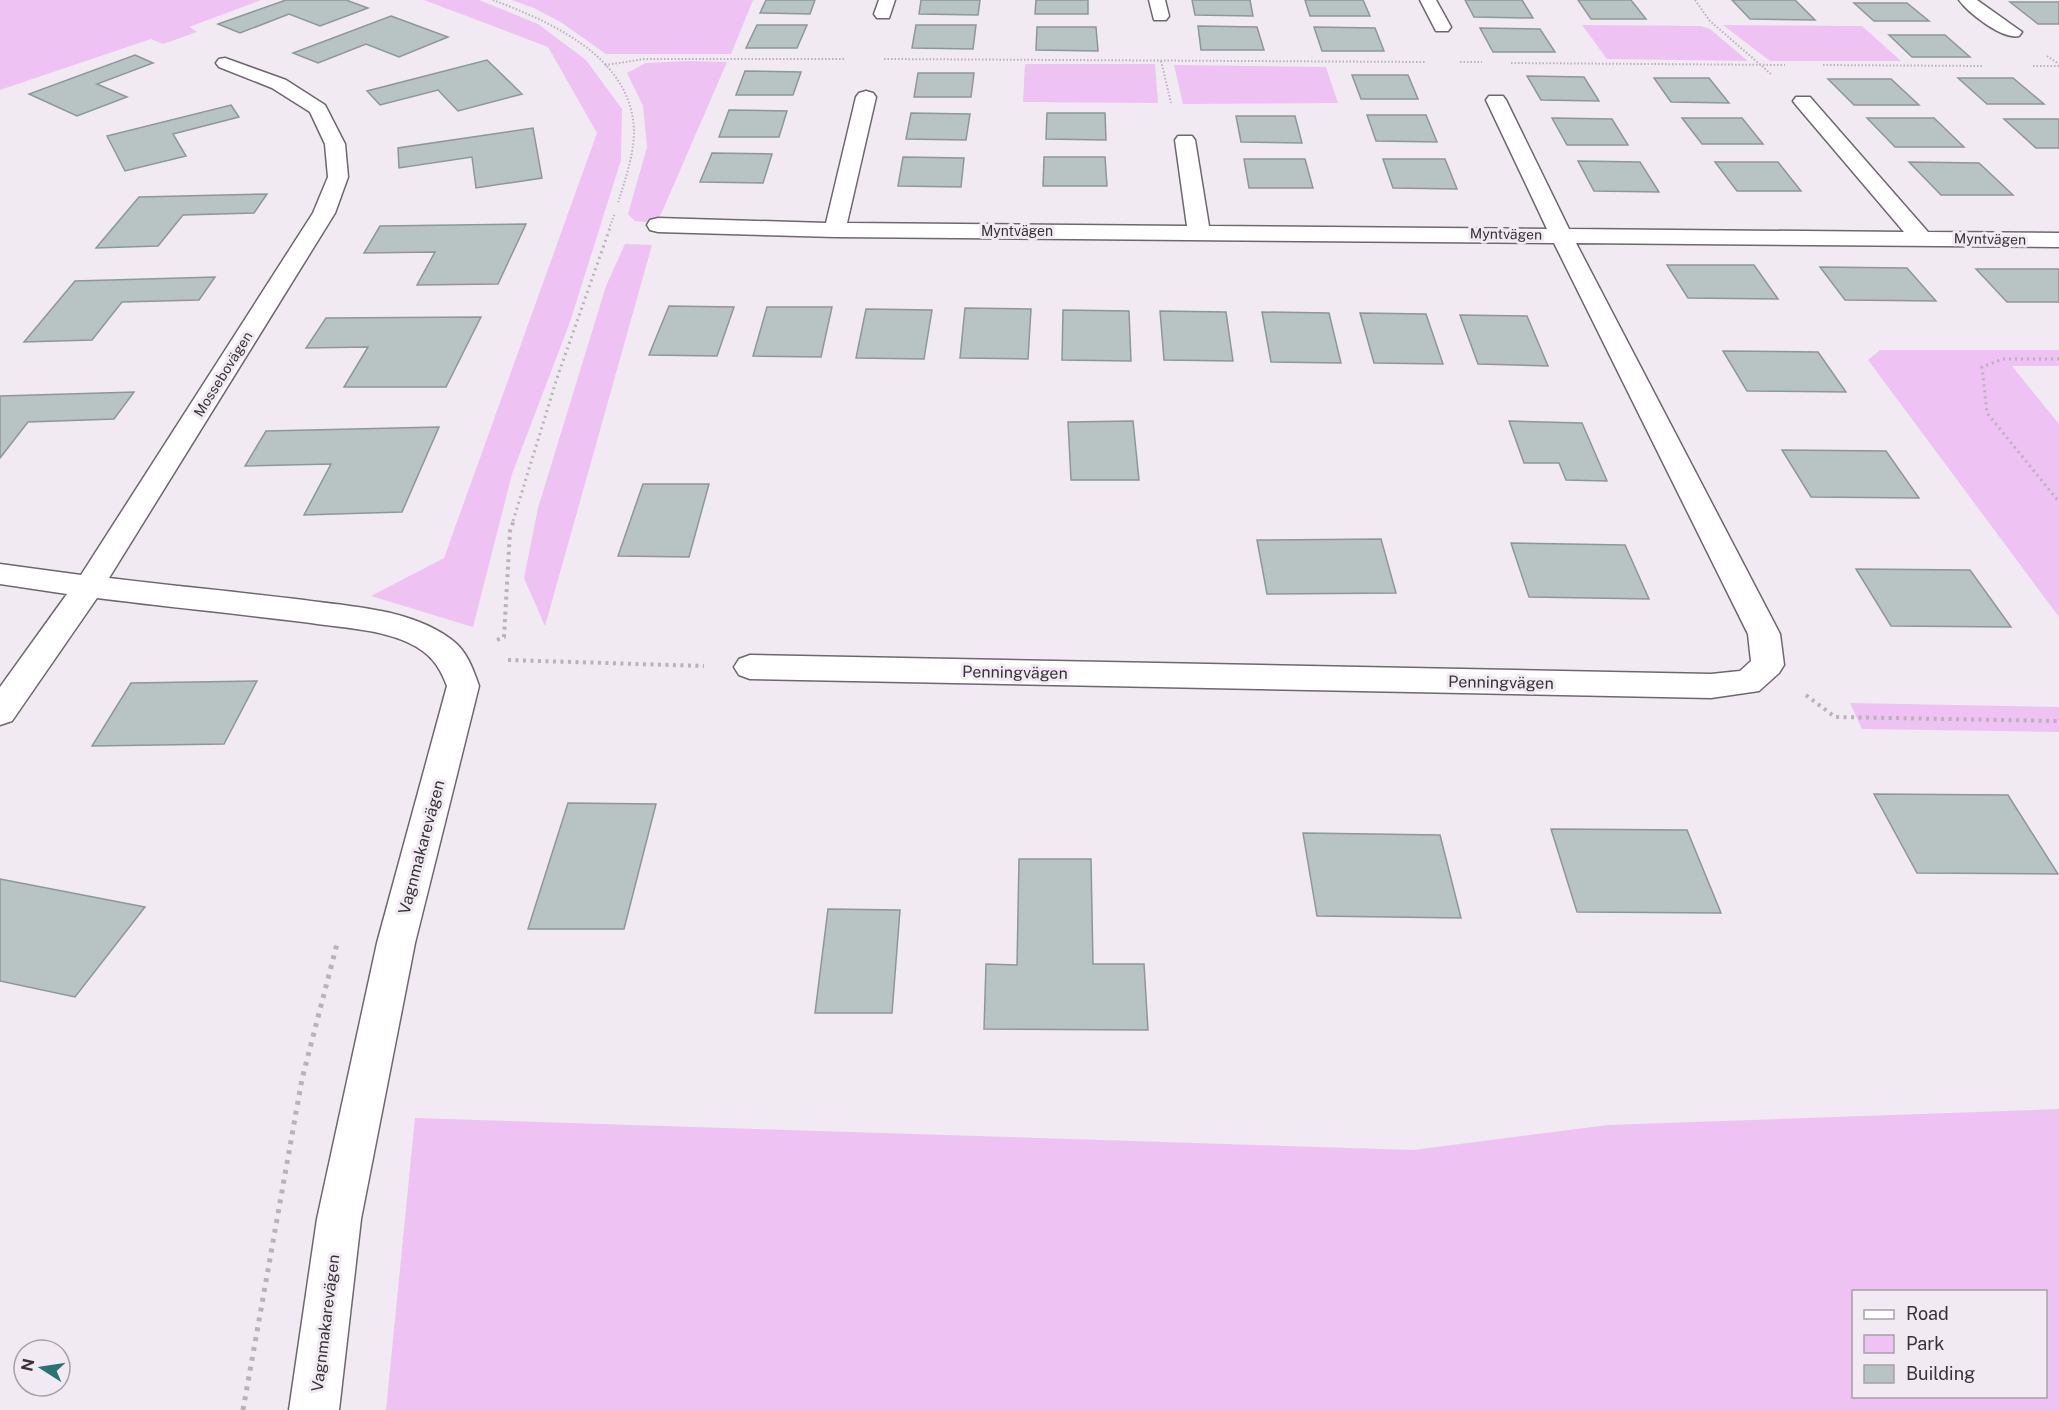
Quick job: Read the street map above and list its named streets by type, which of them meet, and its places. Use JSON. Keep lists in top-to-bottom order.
{
  "streets": {
    "street": [
      "Myntvägen",
      "Mossebovägen",
      "Penningvägen",
      "Vagnmakarevägen"
    ]
  },
  "legend": ["Road", "Park", "Building"],
  "north": "left"
}
